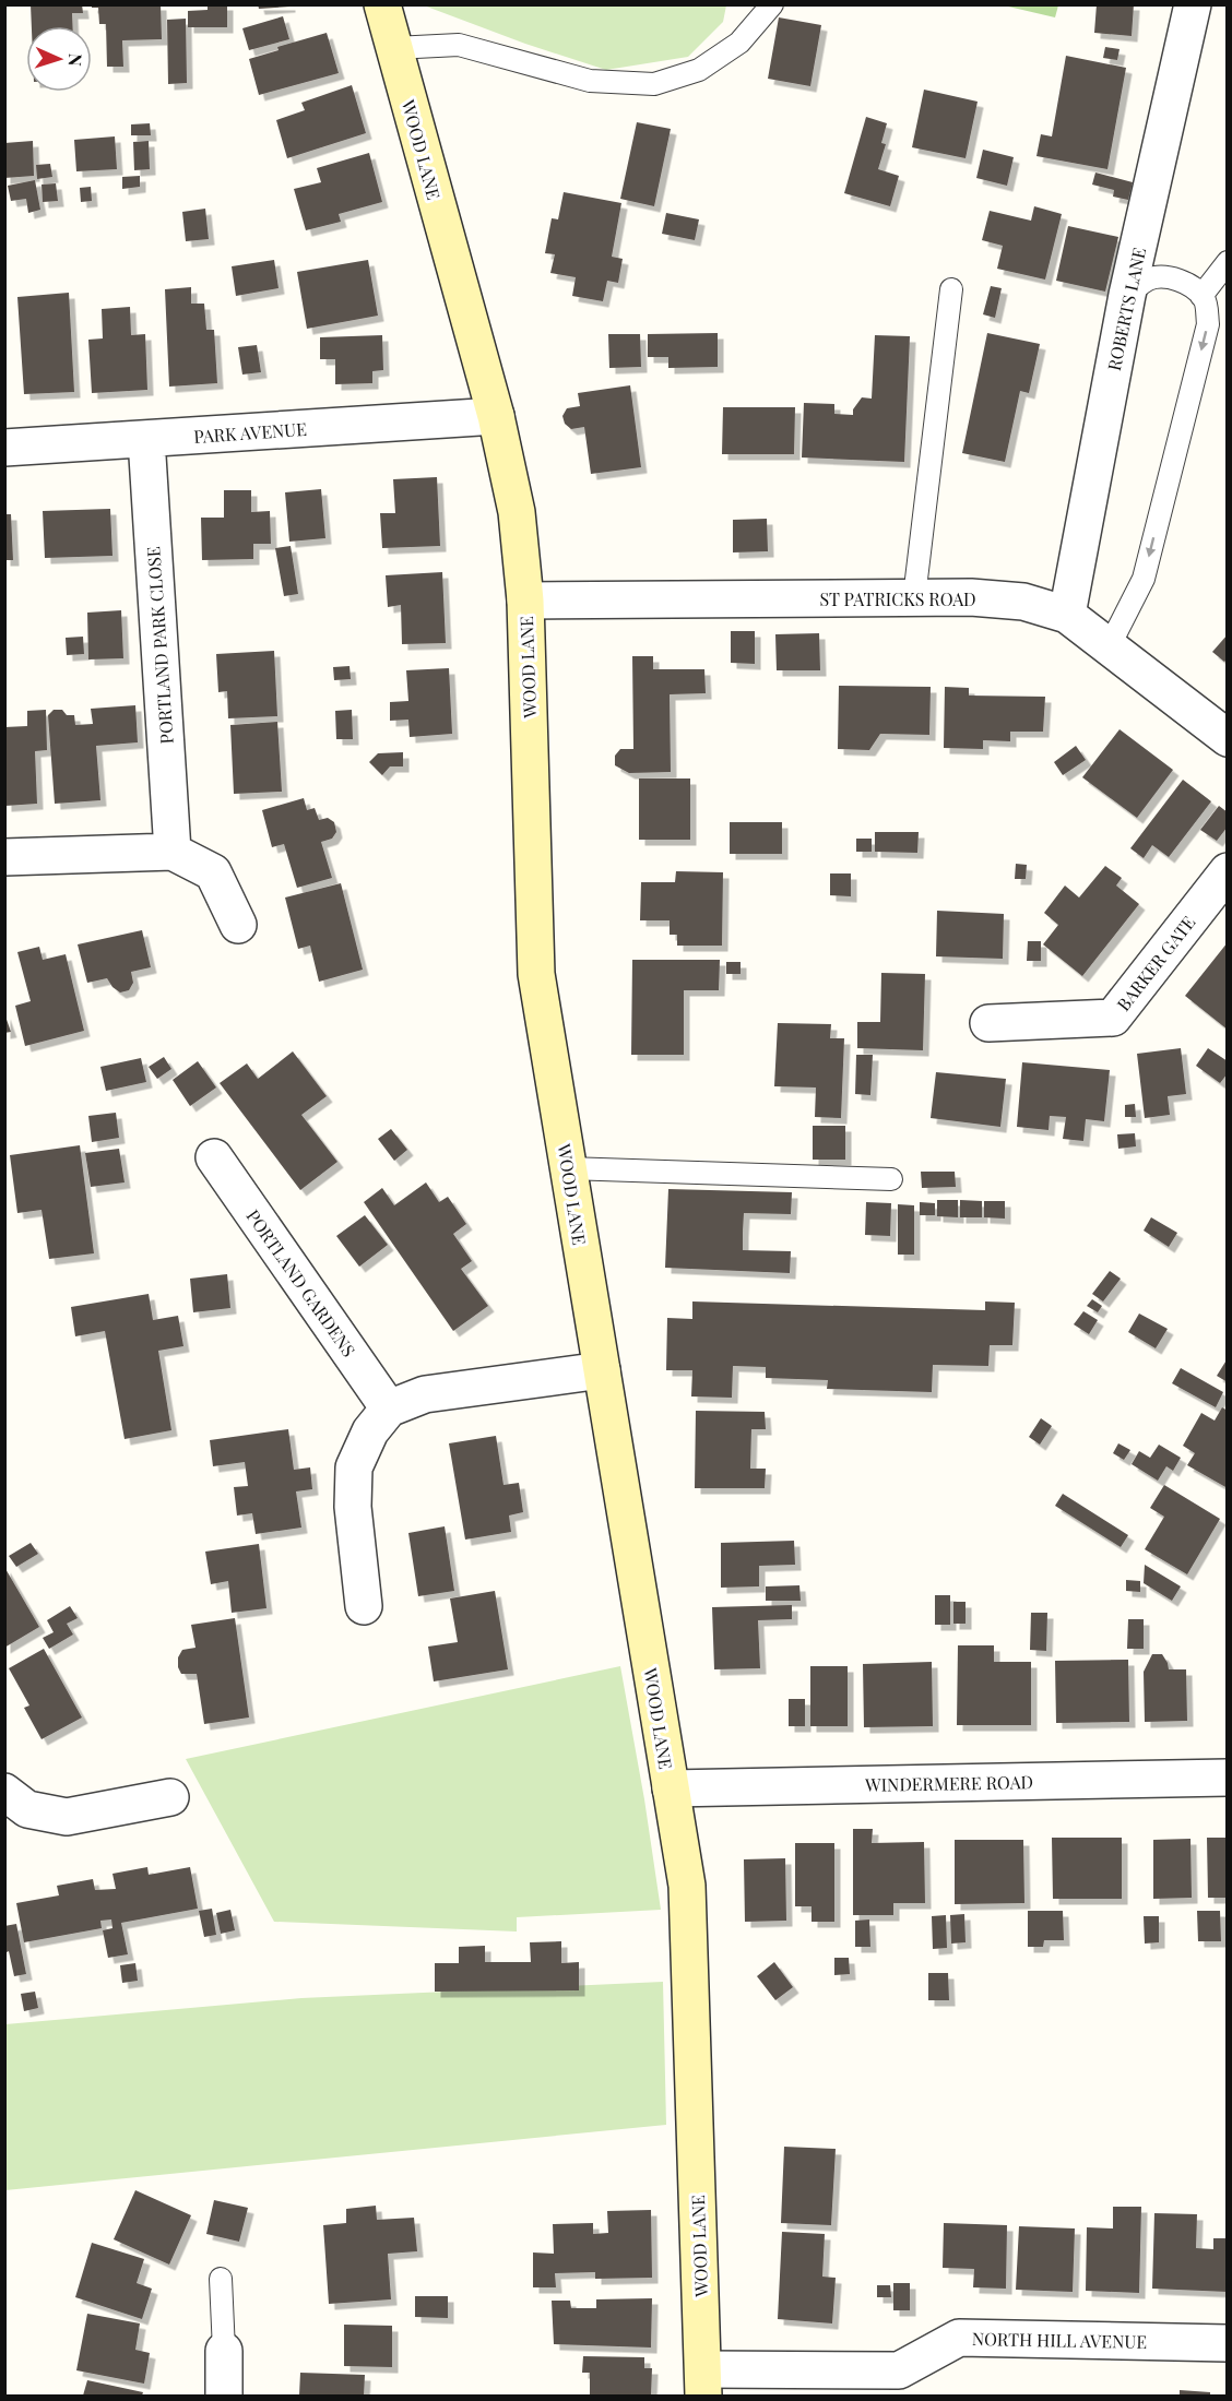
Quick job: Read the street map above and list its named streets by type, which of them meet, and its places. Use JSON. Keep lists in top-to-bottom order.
{
  "streets": {
    "street": [
      "WOOD LANE",
      "ROBERTS LANE",
      "PARK AVENUE",
      "ST PATRICKS ROAD",
      "PORTLAND PARK CLOSE",
      "BARKER GATE",
      "PORTLAND GARDENS",
      "WINDERMERE ROAD",
      "NORTH HILL AVENUE"
    ]
  },
  "crossings": [
    ["WOOD LANE", "PARK AVENUE"],
    ["WOOD LANE", "ST PATRICKS ROAD"],
    ["WOOD LANE", "WINDERMERE ROAD"],
    ["WOOD LANE", "NORTH HILL AVENUE"],
    ["ROBERTS LANE", "ST PATRICKS ROAD"],
    ["PARK AVENUE", "PORTLAND PARK CLOSE"]
  ],
  "north": "right"
}
